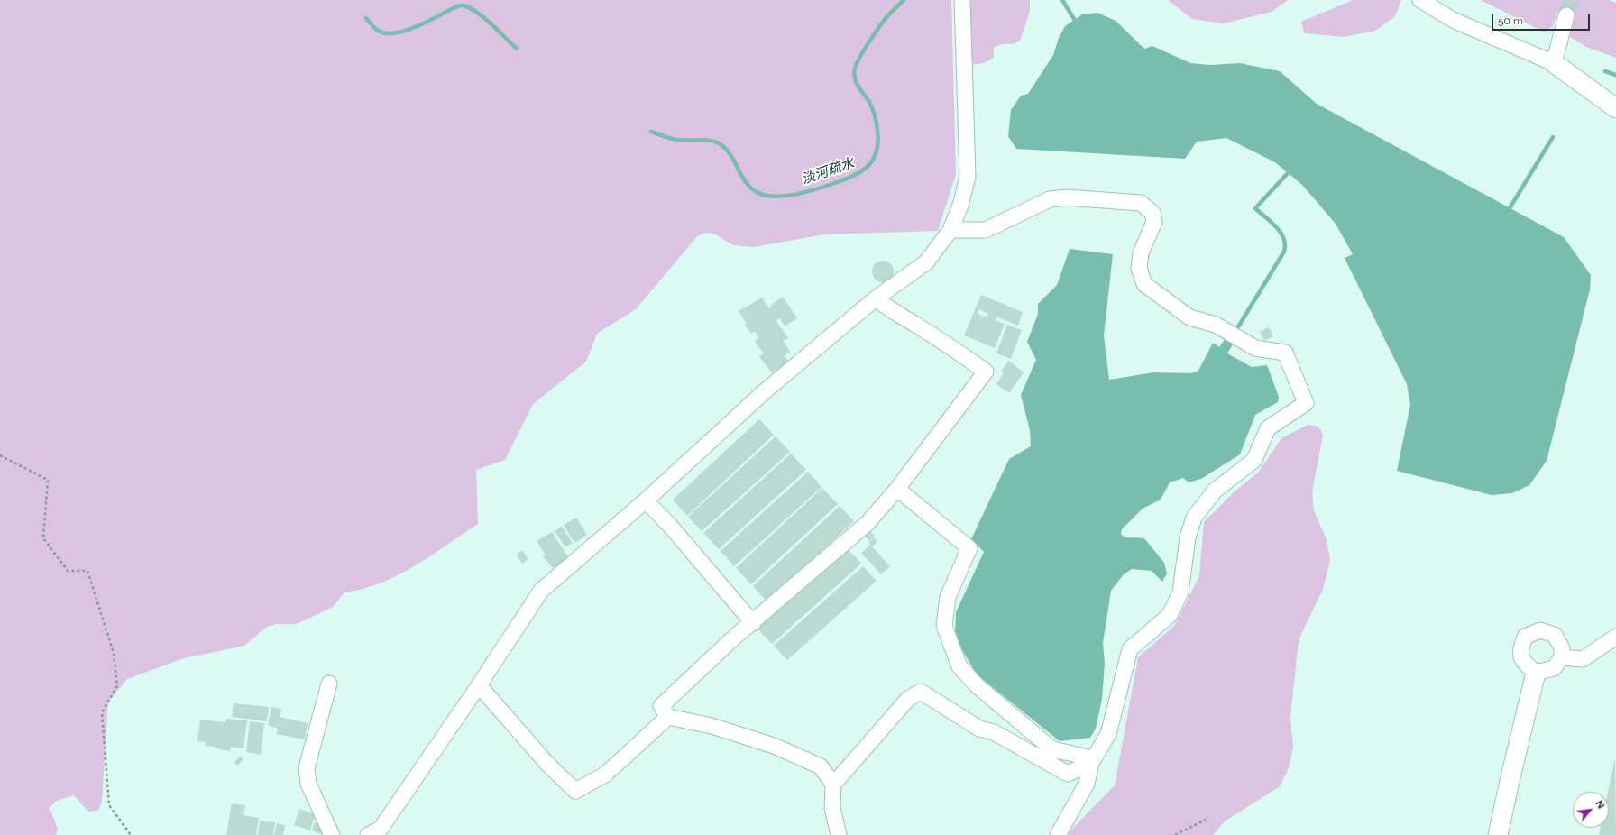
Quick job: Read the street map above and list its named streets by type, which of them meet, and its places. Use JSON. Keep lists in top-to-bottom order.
{
  "water": ["淡河疏水"],
  "scale_bar": "50 m",
  "north": "top right"
}
